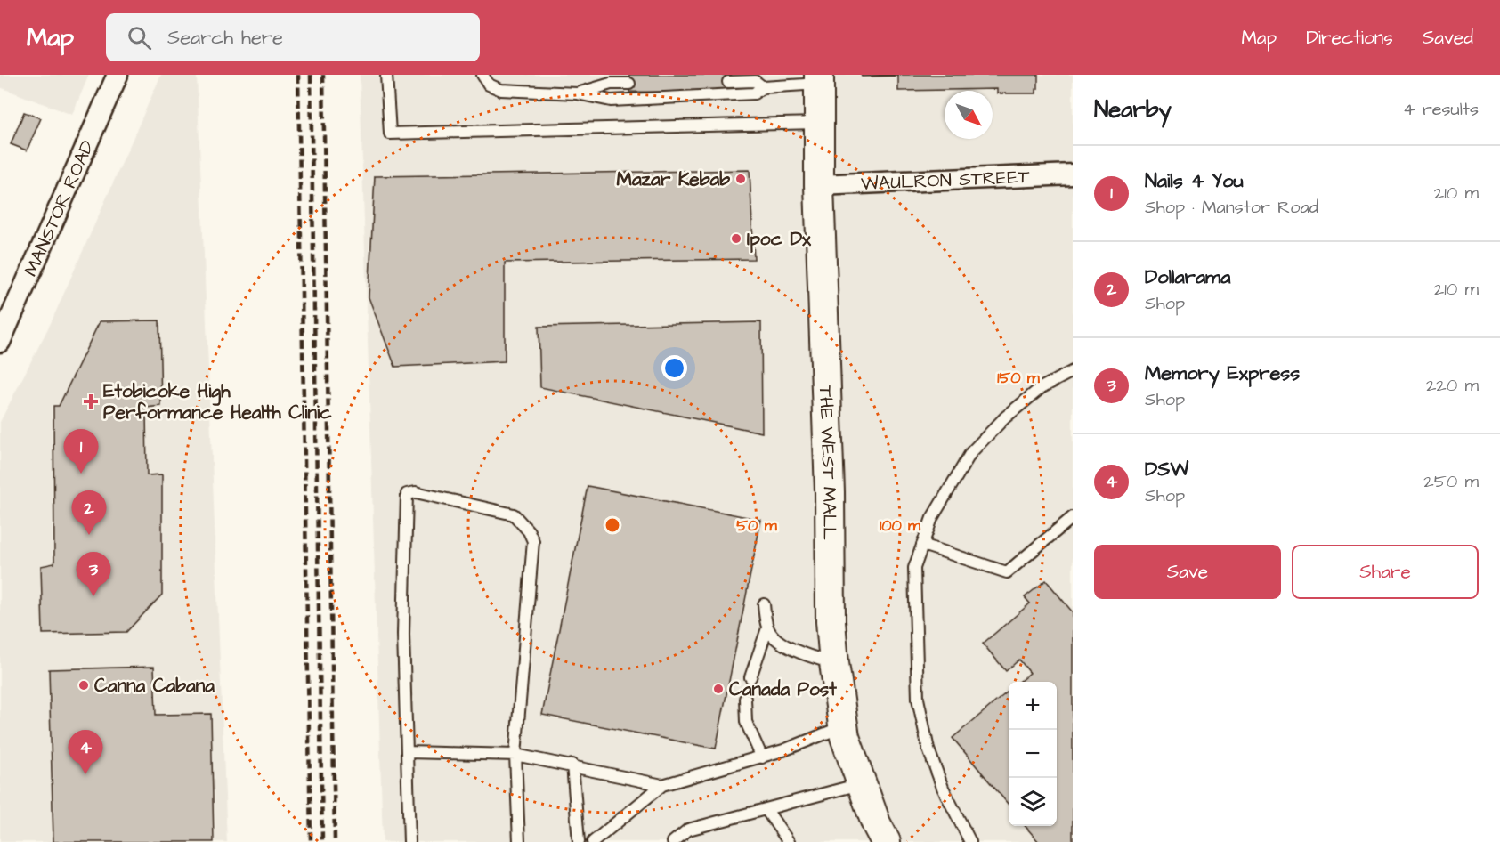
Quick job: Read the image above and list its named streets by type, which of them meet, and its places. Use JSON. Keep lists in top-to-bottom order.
{
  "streets": {
    "main road": ["THE WEST MALL"],
    "street": ["WAULRON STREET", "MANSTOR ROAD"]
  },
  "crossings": [
    ["WAULRON STREET", "THE WEST MALL"]
  ],
  "places": {
    "other": [
      "Mazar Kebab",
      "Ipoc Dx",
      "Canna Cabana",
      "Canada Post"
    ],
    "health": ["Etobicoke High Performance Health Clinic"]
  },
  "north": "bottom right",
  "page": {
    "header": "Map",
    "search": "Search here",
    "nav": ["Map", "Directions", "Saved"],
    "heading": ["Nearby", "4 results"],
    "list": [
      {
        "mark": "1",
        "name": "Nails 4 You",
        "note": "Shop · Manstor Road",
        "value": "210 m"
      },
      {
        "mark": "2",
        "name": "Dollarama",
        "note": "Shop",
        "value": "210 m"
      },
      {
        "mark": "3",
        "name": "Memory Express",
        "note": "Shop",
        "value": "220 m"
      },
      {
        "mark": "4",
        "name": "DSW",
        "note": "Shop",
        "value": "250 m"
      }
    ],
    "pins": [
      "1",
      "2",
      "3",
      "4"
    ],
    "buttons": ["Save", "Share"],
    "map_buttons": ["+", "−"]
  },
  "rings": ["150 m", "50 m", "100 m"]
}
